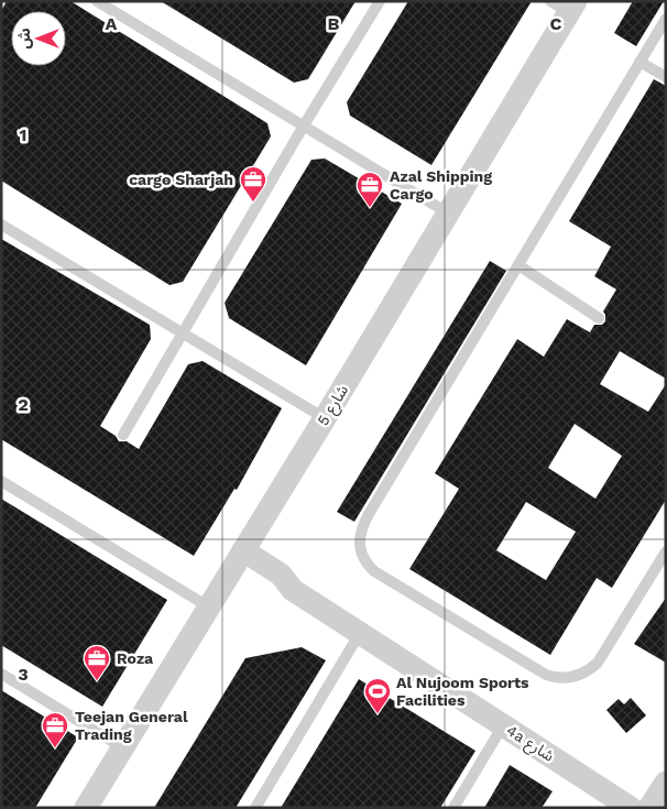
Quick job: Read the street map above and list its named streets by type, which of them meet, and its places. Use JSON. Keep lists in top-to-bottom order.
{
  "streets": {
    "street": ["شارع 5", "4a شارع"]
  },
  "crossings": [
    ["شارع 5", "4a شارع"]
  ],
  "places": {
    "office": [
      "cargo Sharjah",
      "Azal Shipping Cargo",
      "Roza",
      "Teejan General Trading"
    ],
    "sports": ["Al Nujoom Sports Facilities"]
  },
  "north": "left",
  "grid": {
    "columns": ["A", "B", "C"],
    "rows": ["1", "2", "3"]
  }
}
